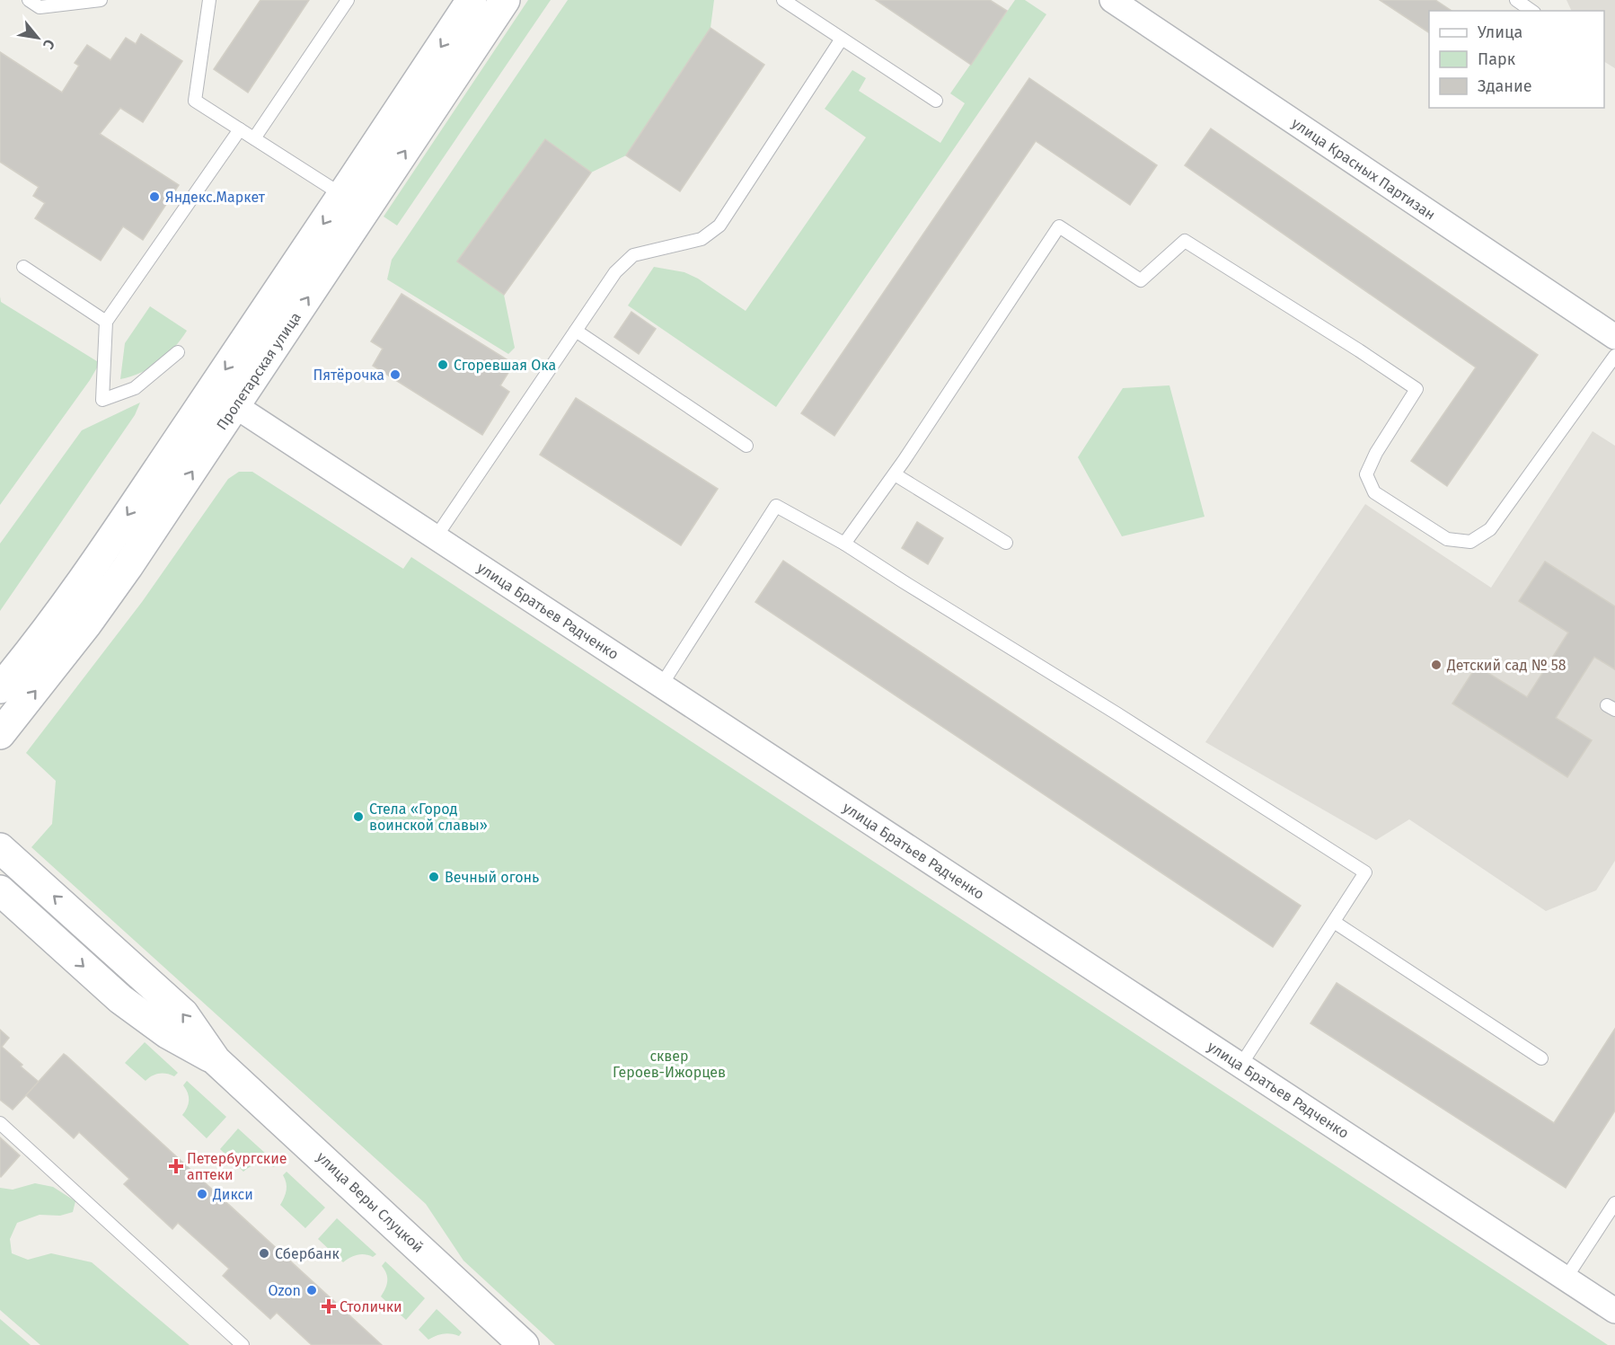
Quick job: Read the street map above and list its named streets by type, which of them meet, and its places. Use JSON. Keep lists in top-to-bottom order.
{
  "streets": {
    "main road": ["Пролетарская улица", "улица Веры Слуцкой"],
    "street": ["улица Красных Партизан", "улица Братьев Радченко"]
  },
  "crossings": [
    ["Пролетарская улица", "улица Братьев Радченко"]
  ],
  "parks": ["сквер Героев-Ижорцев"],
  "places": {
    "other": [
      "Яндекс.Маркет",
      "Сгоревшая Ока",
      "Пятёрочка",
      "Детский сад № 58",
      "Стела «Город воинской славы»",
      "Вечный огонь",
      "Дикси",
      "Сбербанк",
      "Ozon"
    ],
    "health": ["Петербургские аптеки", "Столички"]
  },
  "legend": ["Улица", "Парк", "Здание"],
  "north": "bottom right"
}
